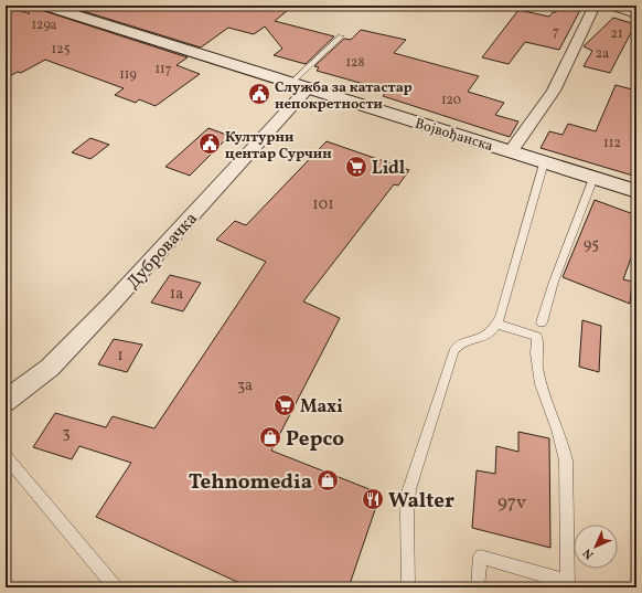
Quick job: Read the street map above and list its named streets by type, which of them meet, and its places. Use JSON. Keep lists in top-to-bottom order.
{
  "streets": {
    "main road": ["Војвођанска"],
    "street": ["Дубровачка"]
  },
  "crossings": [
    ["Војвођанска", "Дубровачка"]
  ],
  "places": {
    "public building": ["Служба за катастар непокретности", "Културни центар Сурчин"],
    "supermarket": ["Lidl", "Maxi"],
    "shop": ["Pepco", "Tehnomedia"],
    "restaurant": ["Walter"]
  },
  "house_numbers": [
    "129a",
    "7",
    "21",
    "125",
    "2a",
    "128",
    "117",
    "119",
    "120",
    "112",
    "101",
    "95",
    "1a",
    "1",
    "3a",
    "3",
    "97v"
  ],
  "north": "bottom left"
}
